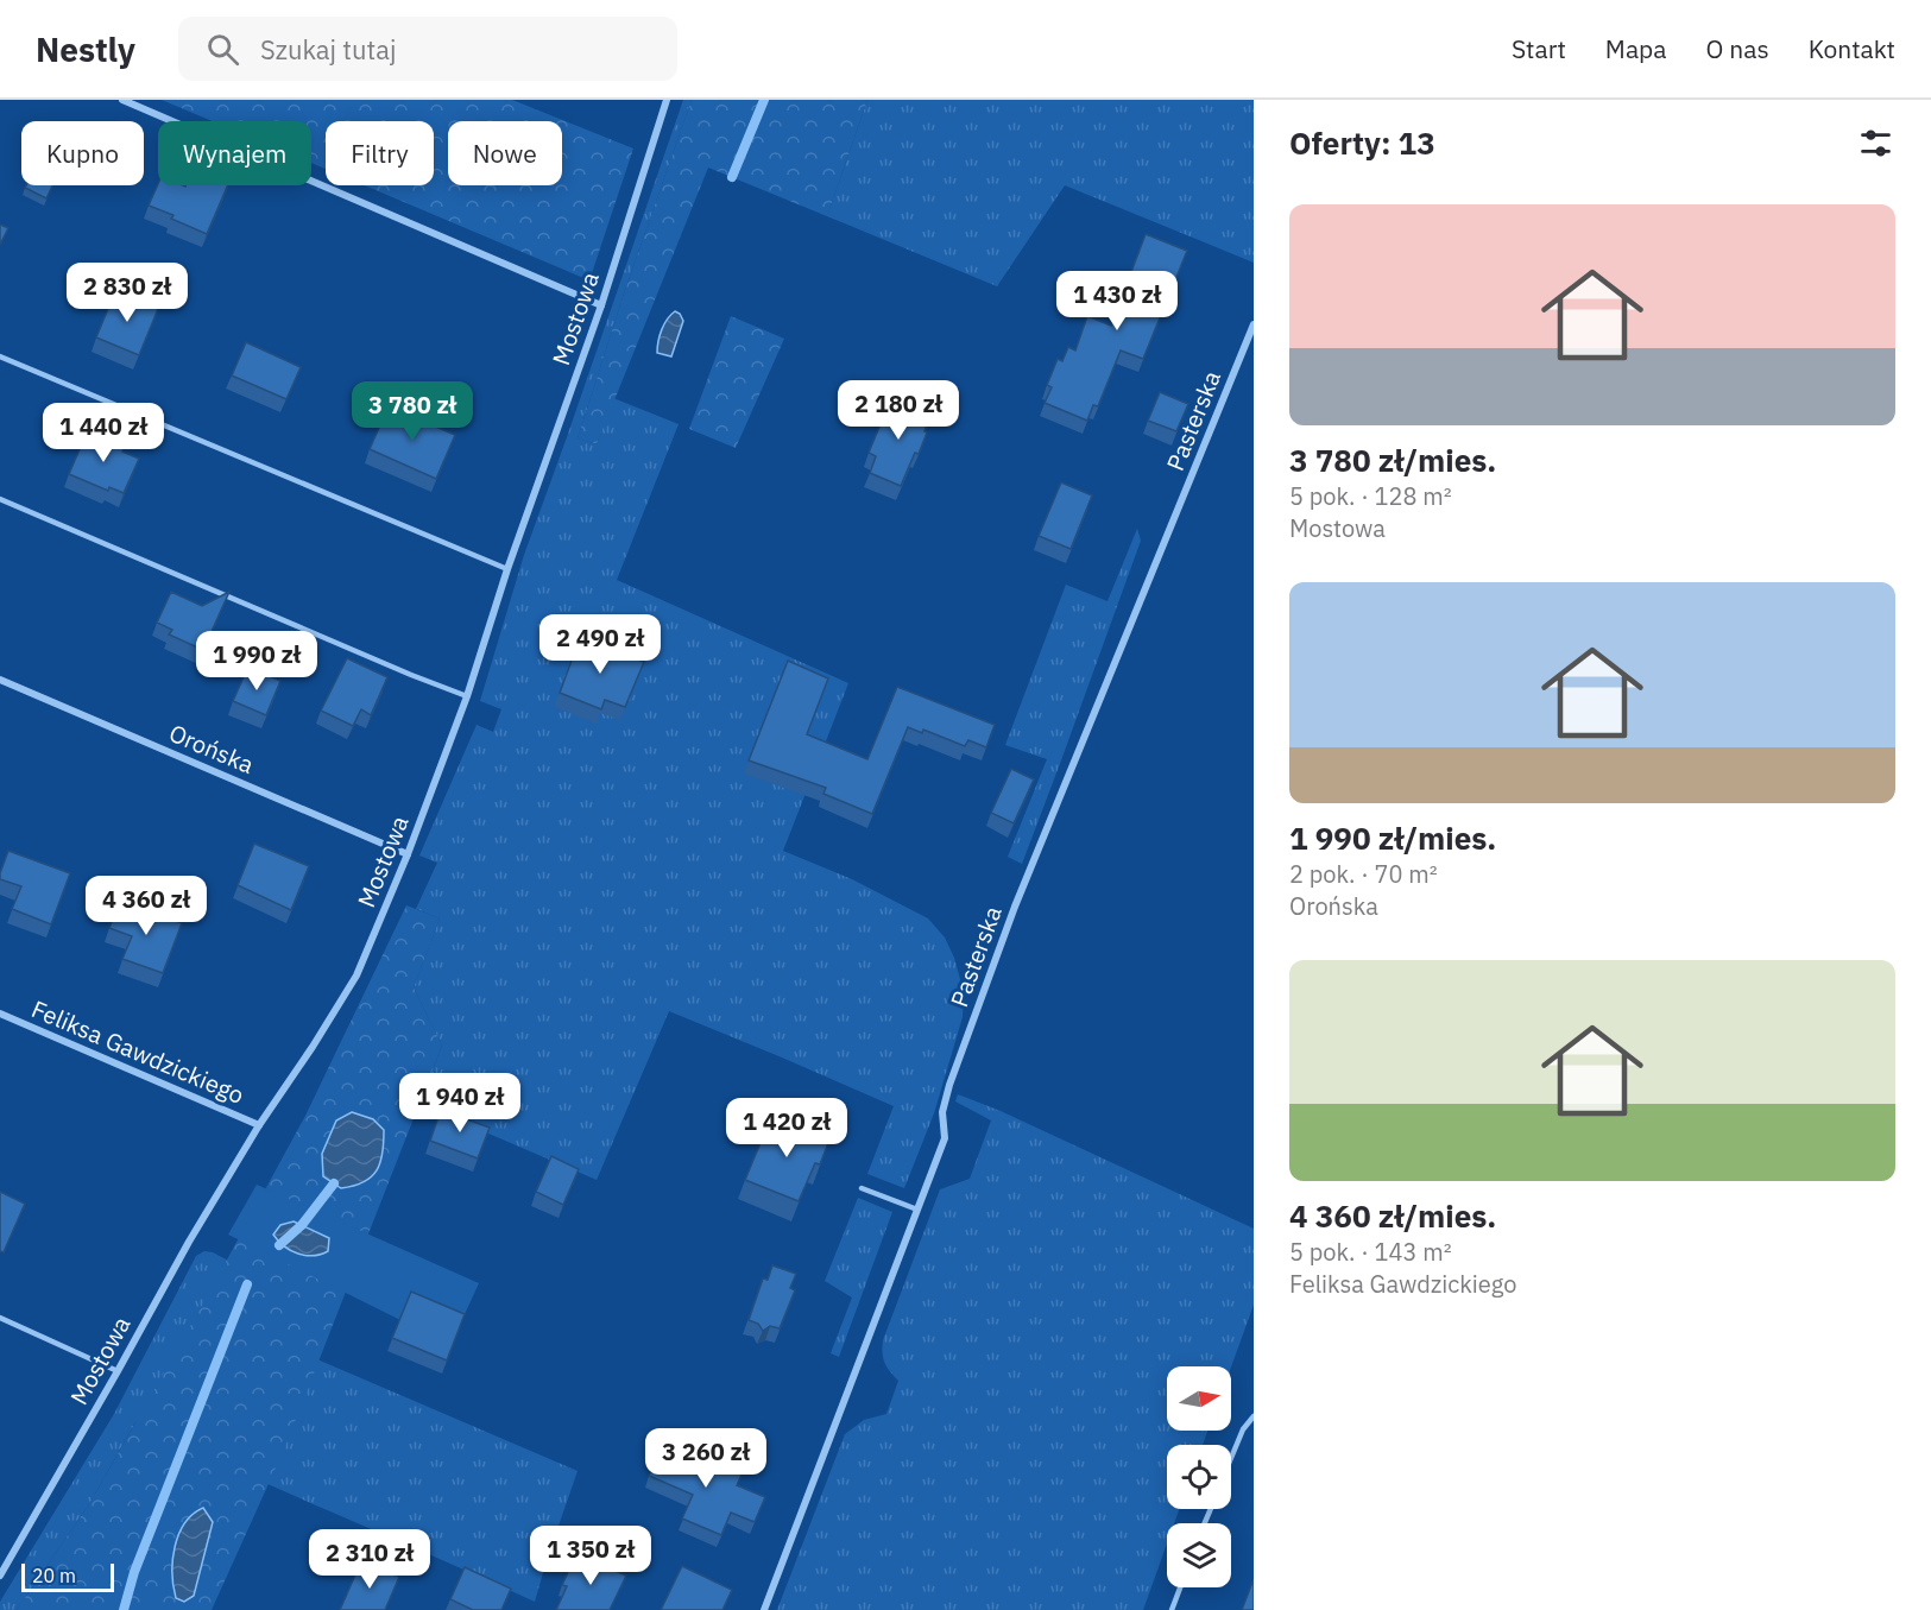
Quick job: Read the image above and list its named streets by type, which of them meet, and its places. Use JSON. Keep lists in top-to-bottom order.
{
  "streets": {
    "street": [
      "Mostowa",
      "Pasterska",
      "Orońska",
      "Feliksa Gawdzickiego"
    ]
  },
  "crossings": [
    ["Mostowa", "Orońska"],
    ["Mostowa", "Feliksa Gawdzickiego"]
  ],
  "scale_bar": "20 m",
  "north": "right",
  "page": {
    "header": "Nestly",
    "search": "Szukaj tutaj",
    "nav": [
      "Start",
      "Mapa",
      "O nas",
      "Kontakt"
    ],
    "heading": "Oferty: 13",
    "chip": [
      "Kupno",
      "Wynajem",
      "Filtry",
      "Nowe"
    ],
    "list": [
      {
        "name": "3 780 zł/mies.",
        "note": "5 pok. · 128 m² · Mostowa"
      },
      {
        "name": "1 990 zł/mies.",
        "note": "2 pok. · 70 m² · Orońska"
      },
      {
        "name": "4 360 zł/mies.",
        "note": "5 pok. · 143 m² · Feliksa Gawdzickiego"
      }
    ],
    "price": [
      "2 830 zł",
      "1 430 zł",
      "2 180 zł",
      "3 780 zł",
      "1 440 zł",
      "2 490 zł",
      "1 990 zł",
      "4 360 zł",
      "1 940 zł",
      "1 420 zł",
      "3 260 zł",
      "1 350 zł",
      "2 310 zł"
    ],
    "scale": "20 m"
  }
}
